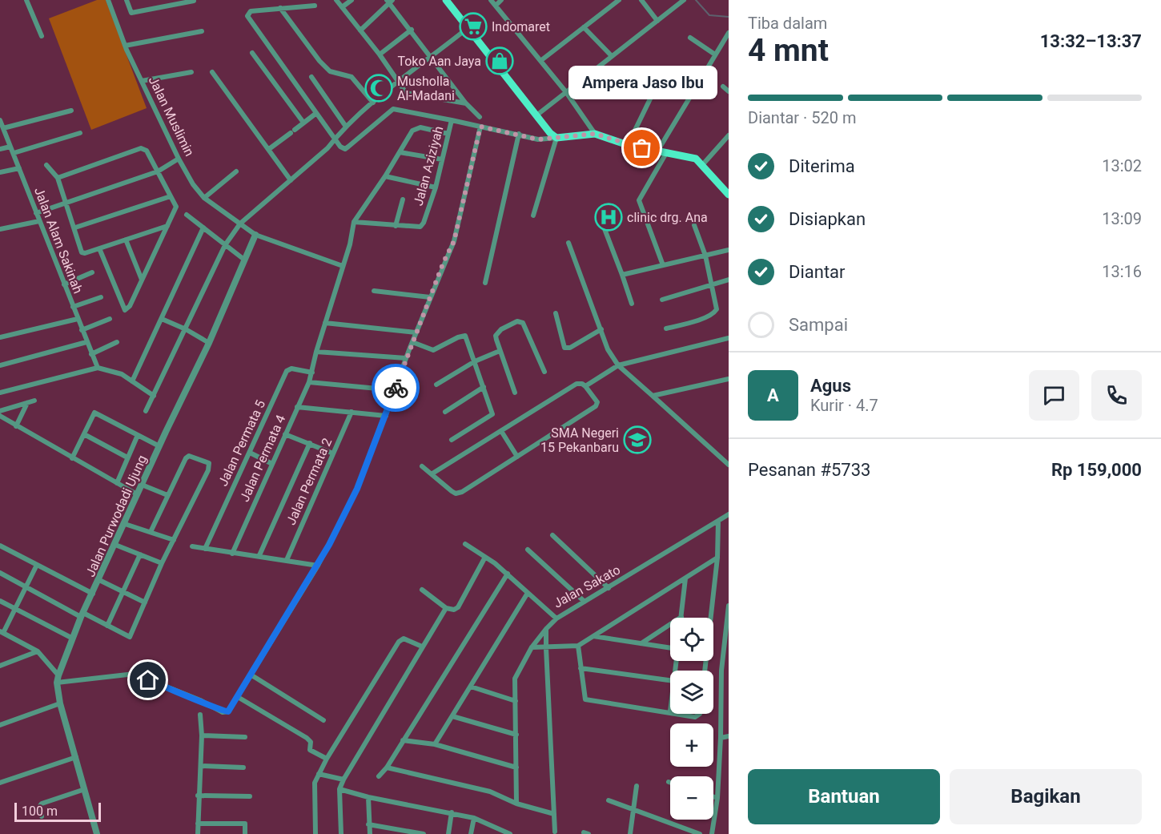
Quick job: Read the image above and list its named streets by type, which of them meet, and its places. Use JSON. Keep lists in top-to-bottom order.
{
  "streets": {
    "street": [
      "Jalan Muslimin",
      "Jalan Aziziyah",
      "Jalan Alam Sakinah",
      "Jalan Permata 5",
      "Jalan Permata 4",
      "Jalan Permata 2",
      "Jalan Purwodadi Ujung",
      "Jalan Sakato"
    ]
  },
  "crossings": [
    ["Jalan Aziziyah", "Jalan Permata 4"],
    ["Jalan Permata 5", "Jalan Permata 4"]
  ],
  "places": {
    "supermarket": ["Indomaret"],
    "shop": ["Toko Aan Jaya"],
    "mosque": ["Musholla Al-Madani"],
    "other": ["Ampera Jaso Ibu"],
    "hospital": ["clinic drg. Ana"],
    "school or university": ["SMA Negeri 15 Pekanbaru"]
  },
  "scale_bar": "100 m",
  "page": {
    "heading": ["4 mnt", "Tiba dalam", "13:32–13:37"],
    "panel": [
      "Agus",
      "Kurir · 4.7",
      "Pesanan #5733",
      "Rp 159,000"
    ],
    "bubble": "Ampera Jaso Ibu",
    "bar": "Diantar · 520 m",
    "list": [
      ["Diterima", "13:02"],
      ["Disiapkan", "13:09"],
      ["Diantar", "13:16"],
      "Sampai"
    ],
    "round": "A",
    "map_buttons": ["+", "−"],
    "buttons": ["Bantuan", "Bagikan"],
    "scale": "100 m"
  }
}
